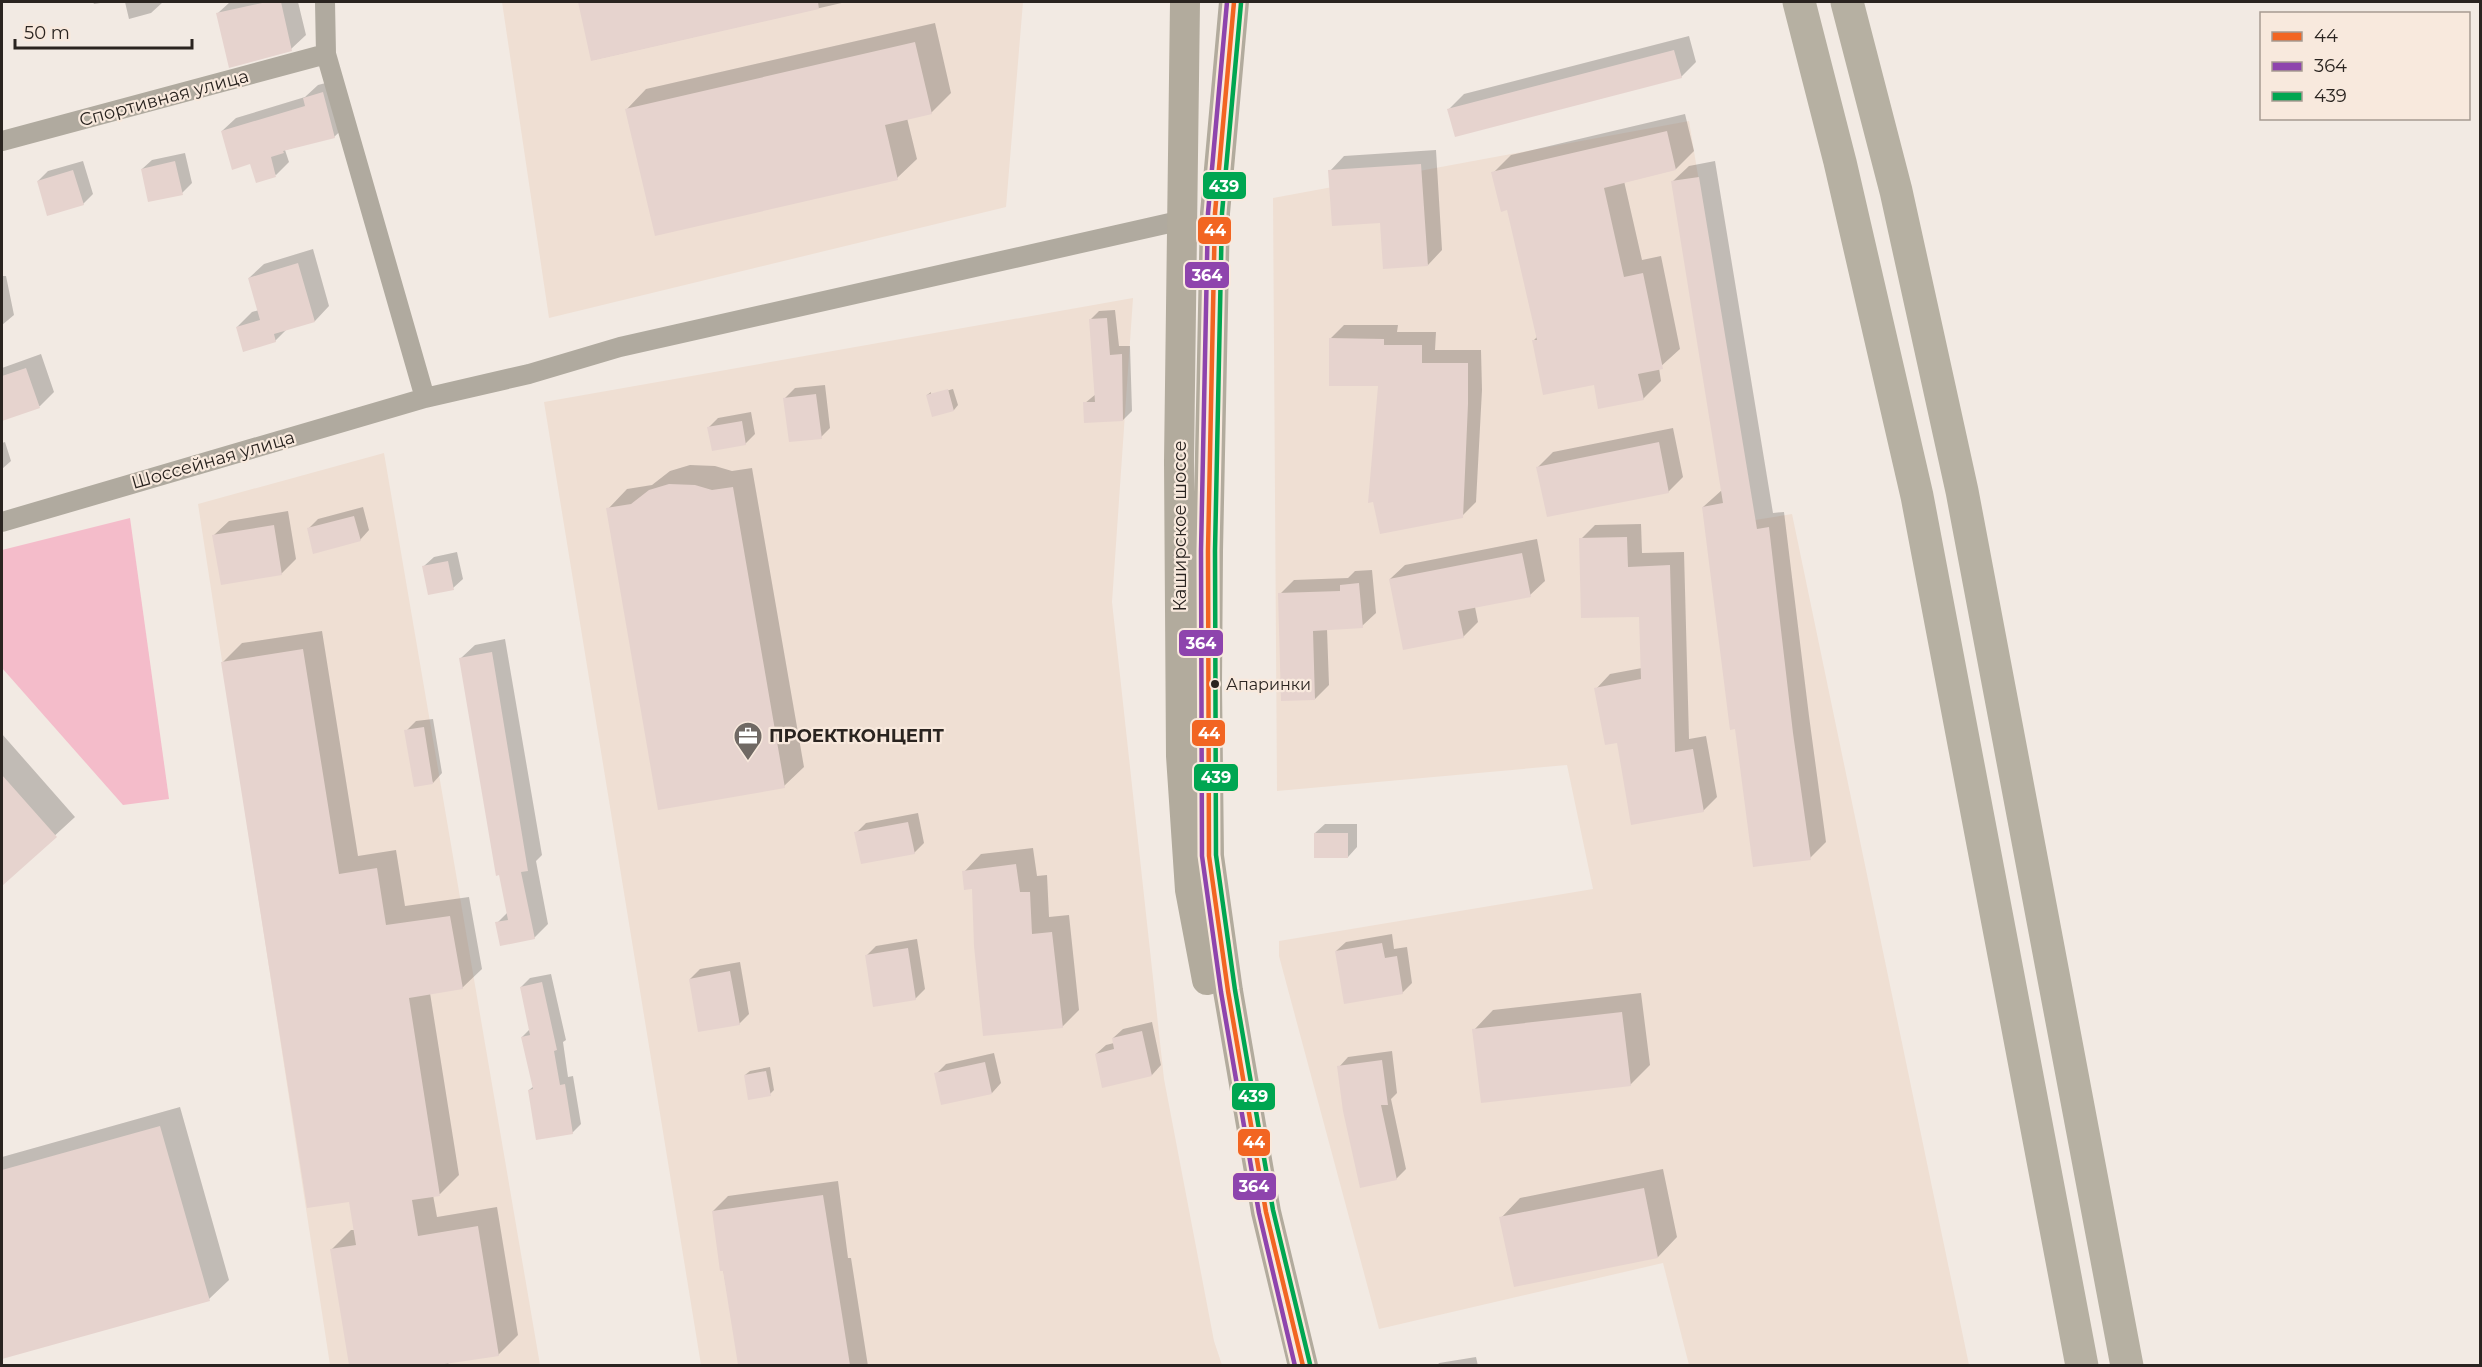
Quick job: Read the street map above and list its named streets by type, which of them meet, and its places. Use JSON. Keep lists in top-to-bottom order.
{
  "streets": {
    "main road": ["Каширское шоссе"],
    "street": ["Спортивная улица", "Шоссейная улица"]
  },
  "crossings": [
    ["Шоссейная улица", "Каширское шоссе"]
  ],
  "places": {
    "other": ["Апаринки"],
    "office": ["ПРОЕКТКОНЦЕПТ"]
  },
  "lines": ["transit line 44", "transit line 364", "transit line 439"],
  "legend": ["44", "364", "439"],
  "scale_bar": "50 m"
}
